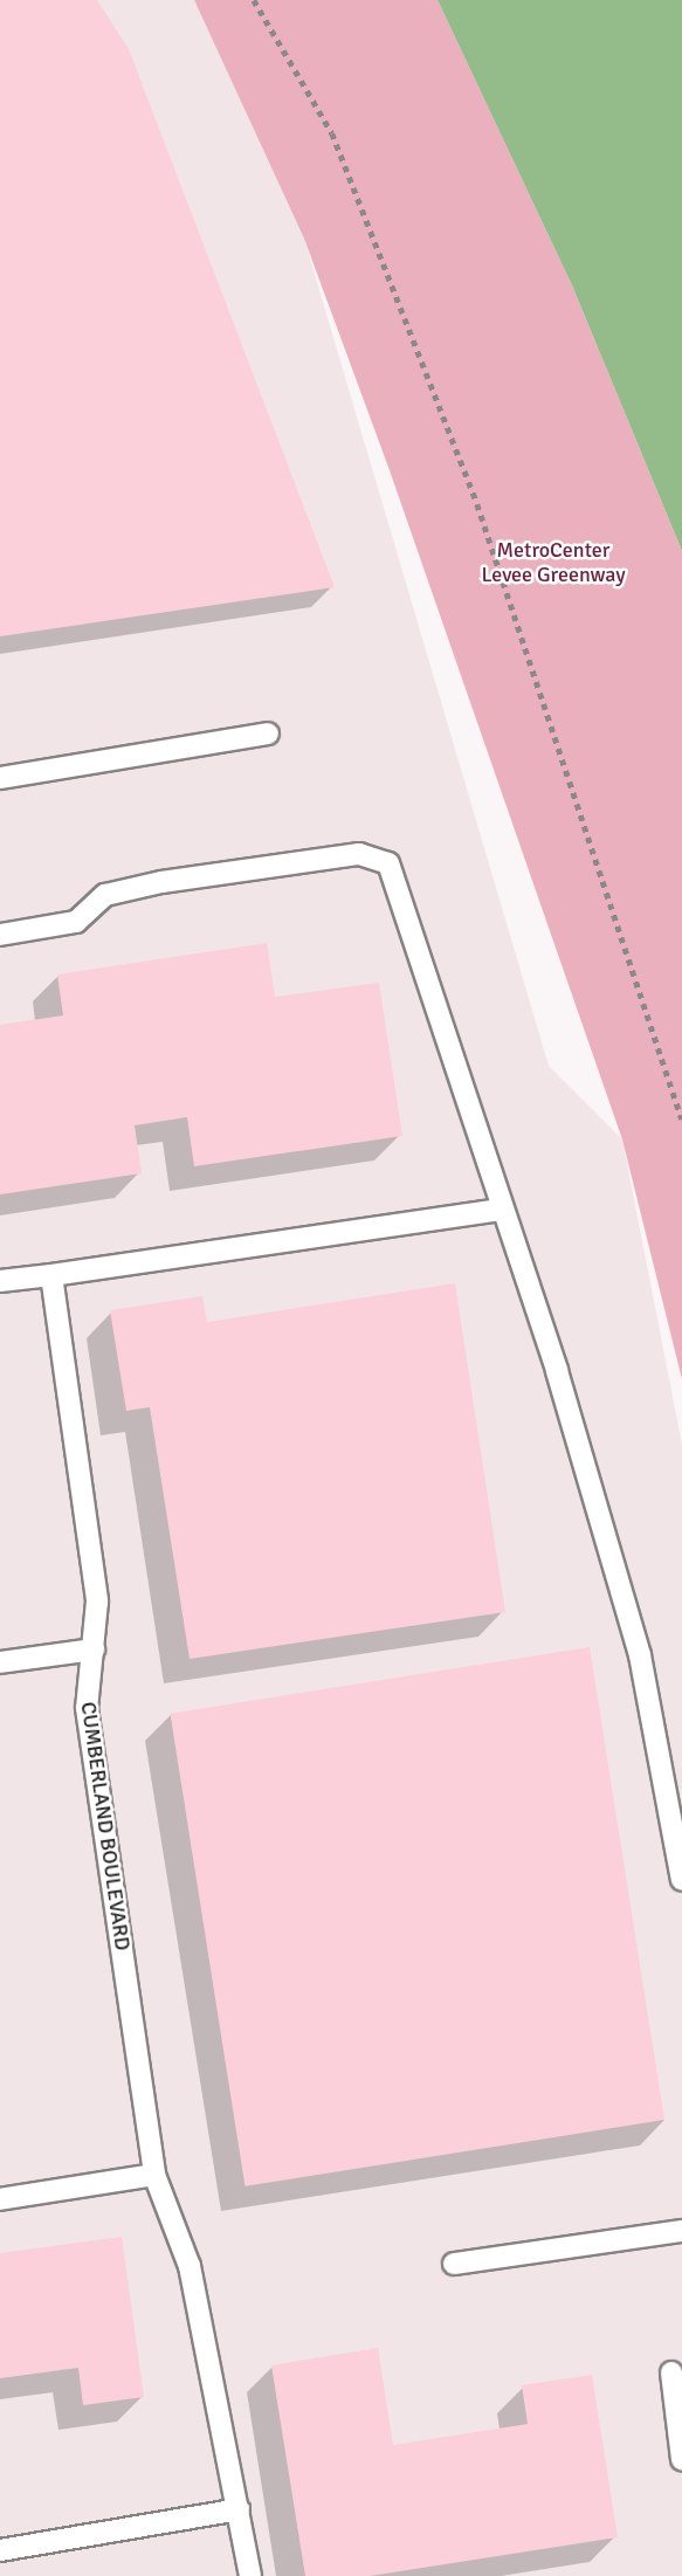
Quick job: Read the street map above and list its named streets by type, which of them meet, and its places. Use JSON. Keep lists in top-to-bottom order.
{
  "streets": {
    "lane": ["CUMBERLAND BOULEVARD"]
  },
  "parks": ["MetroCenter Levee Greenway"]
}
